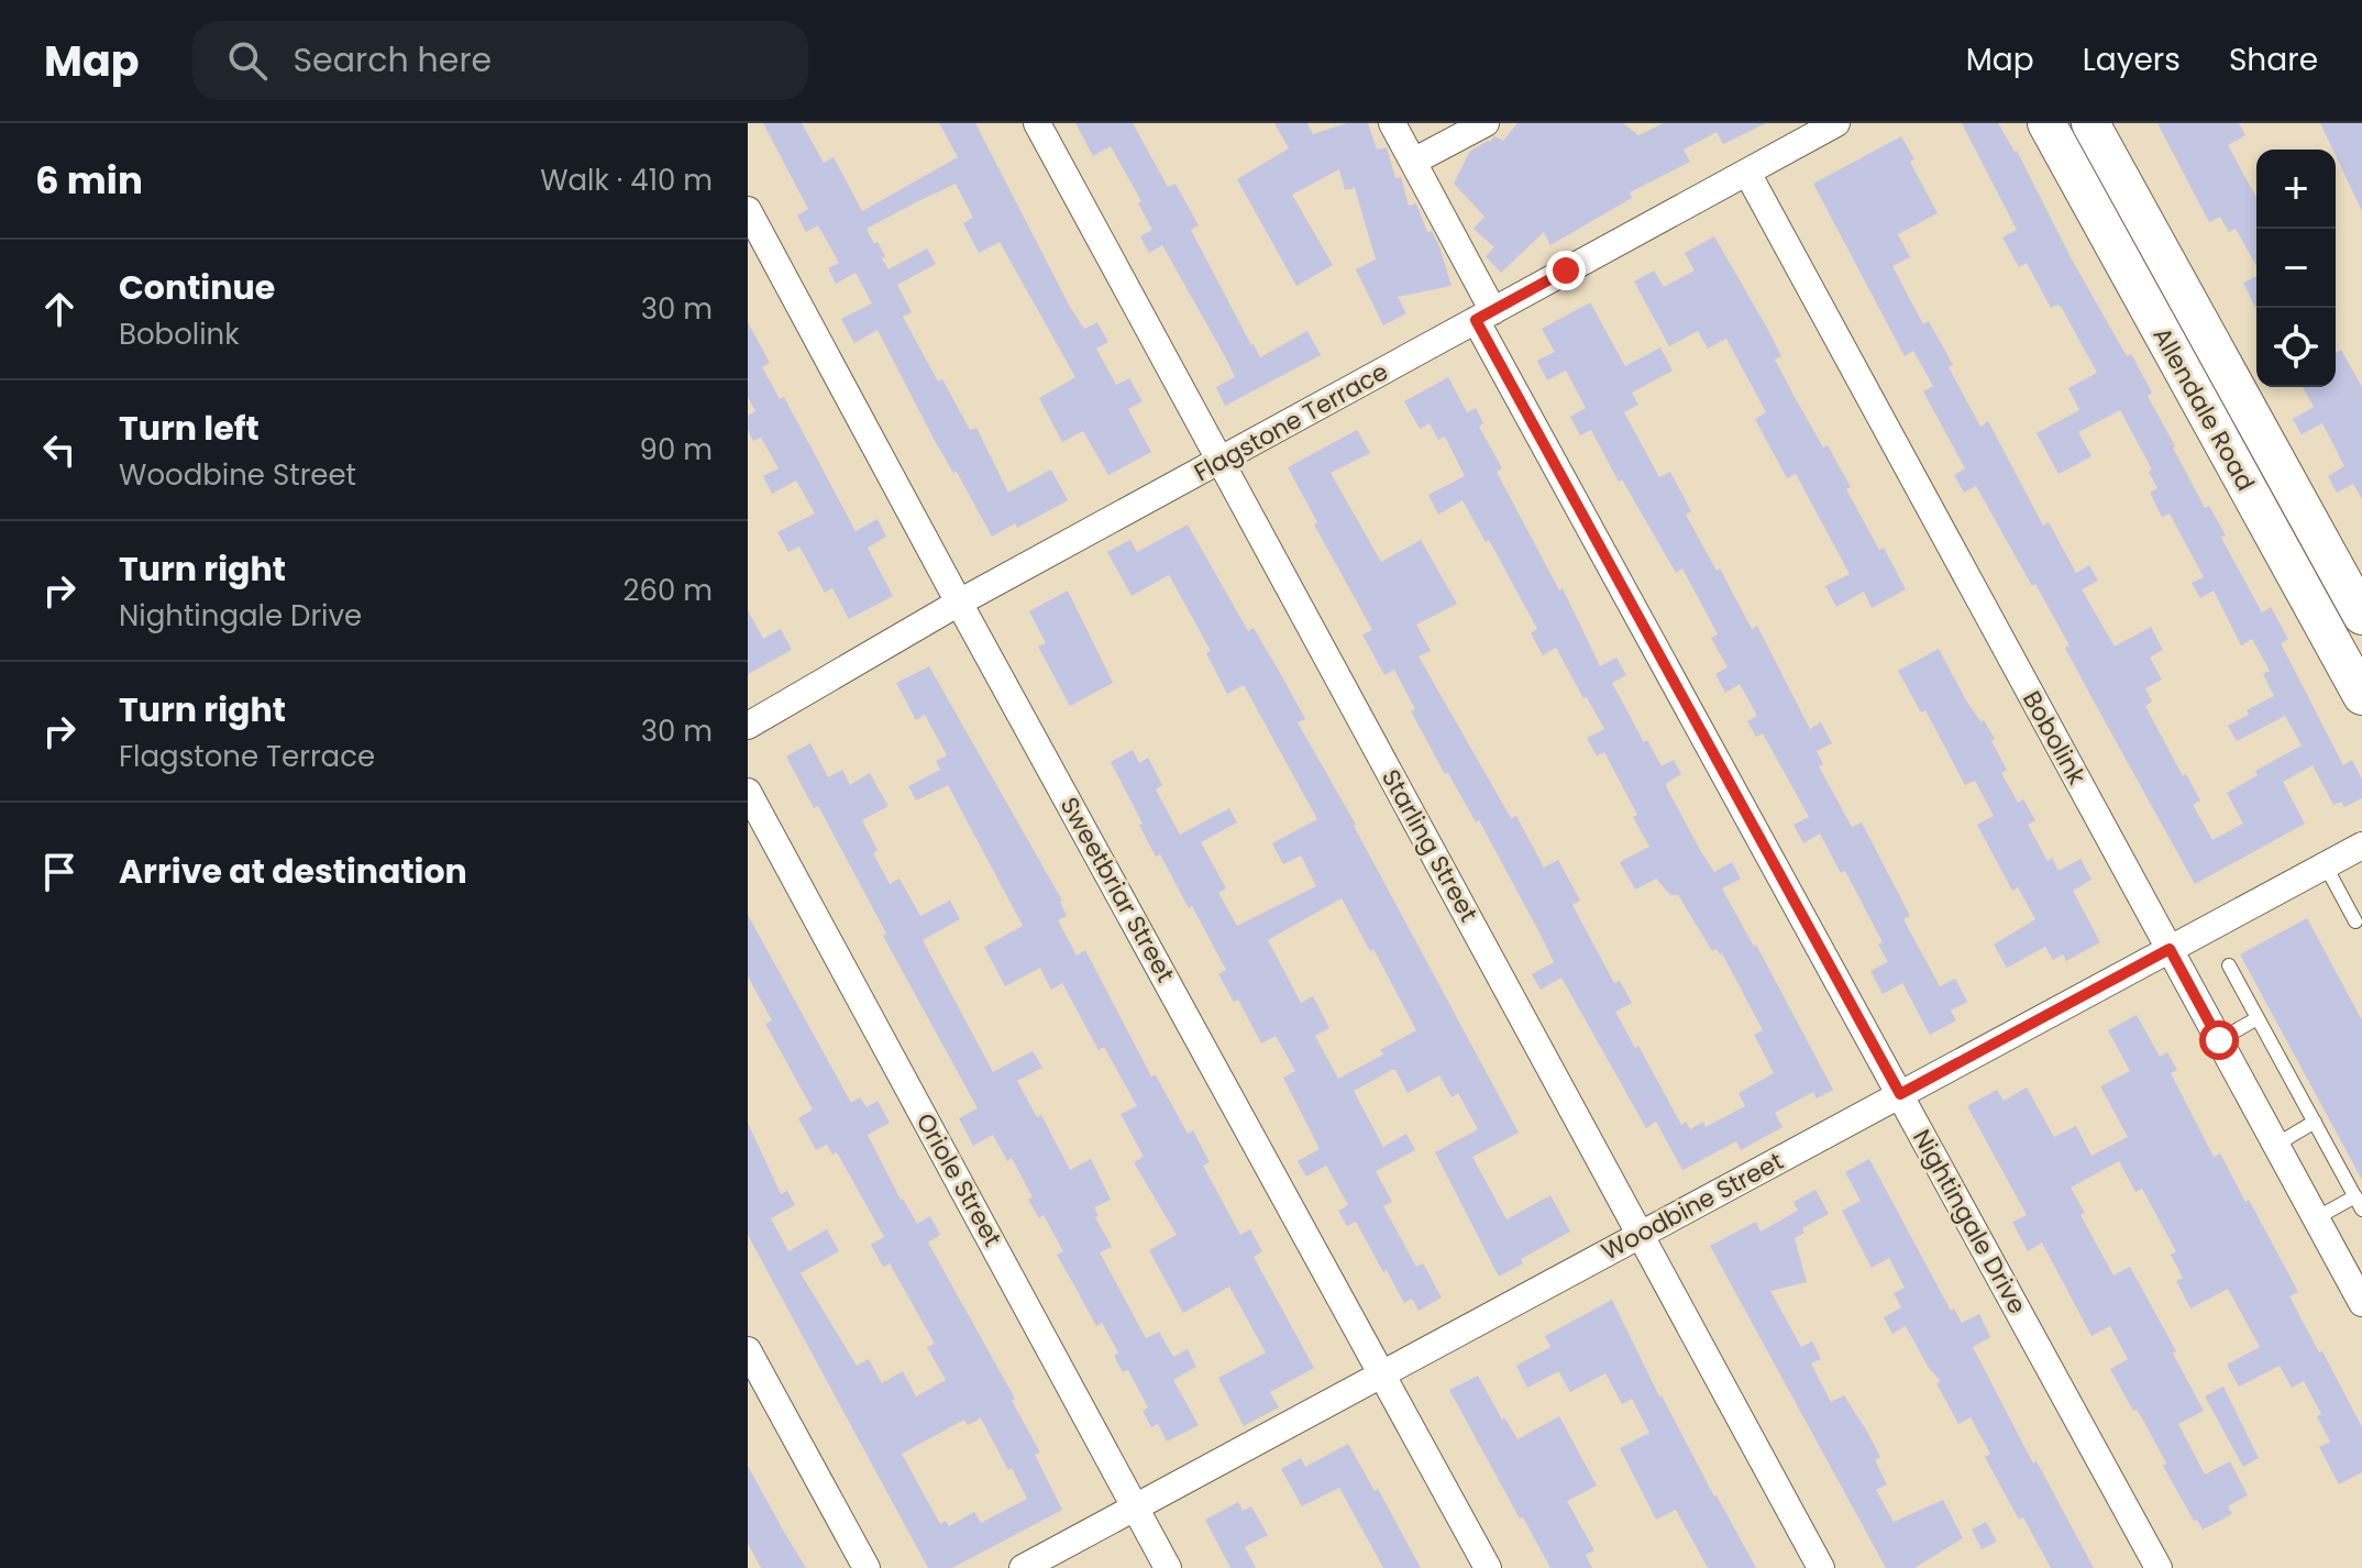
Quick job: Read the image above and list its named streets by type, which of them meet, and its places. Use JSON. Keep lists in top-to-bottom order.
{
  "streets": {
    "main road": ["Allendale Road"],
    "street": [
      "Flagstone Terrace",
      "Bobolink",
      "Starling Street",
      "Sweetbriar Street",
      "Oriole Street",
      "Woodbine Street",
      "Nightingale Drive"
    ]
  },
  "crossings": [
    ["Flagstone Terrace", "Bobolink"],
    ["Flagstone Terrace", "Starling Street"],
    ["Flagstone Terrace", "Sweetbriar Street"],
    ["Flagstone Terrace", "Nightingale Drive"],
    ["Bobolink", "Woodbine Street"],
    ["Starling Street", "Woodbine Street"],
    ["Sweetbriar Street", "Woodbine Street"],
    ["Oriole Street", "Woodbine Street"],
    ["Woodbine Street", "Nightingale Drive"]
  ],
  "page": {
    "header": "Map",
    "search": "Search here",
    "nav": ["Map", "Layers", "Share"],
    "heading": ["6 min", "Walk · 410 m"],
    "map_buttons": ["+", "−"],
    "list": [
      ["Continue", "Bobolink", "30 m"],
      ["Turn left", "Woodbine Street", "90 m"],
      ["Turn right", "Nightingale Drive", "260 m"],
      ["Turn right", "Flagstone Terrace", "30 m"],
      "Arrive at destination"
    ]
  }
}
